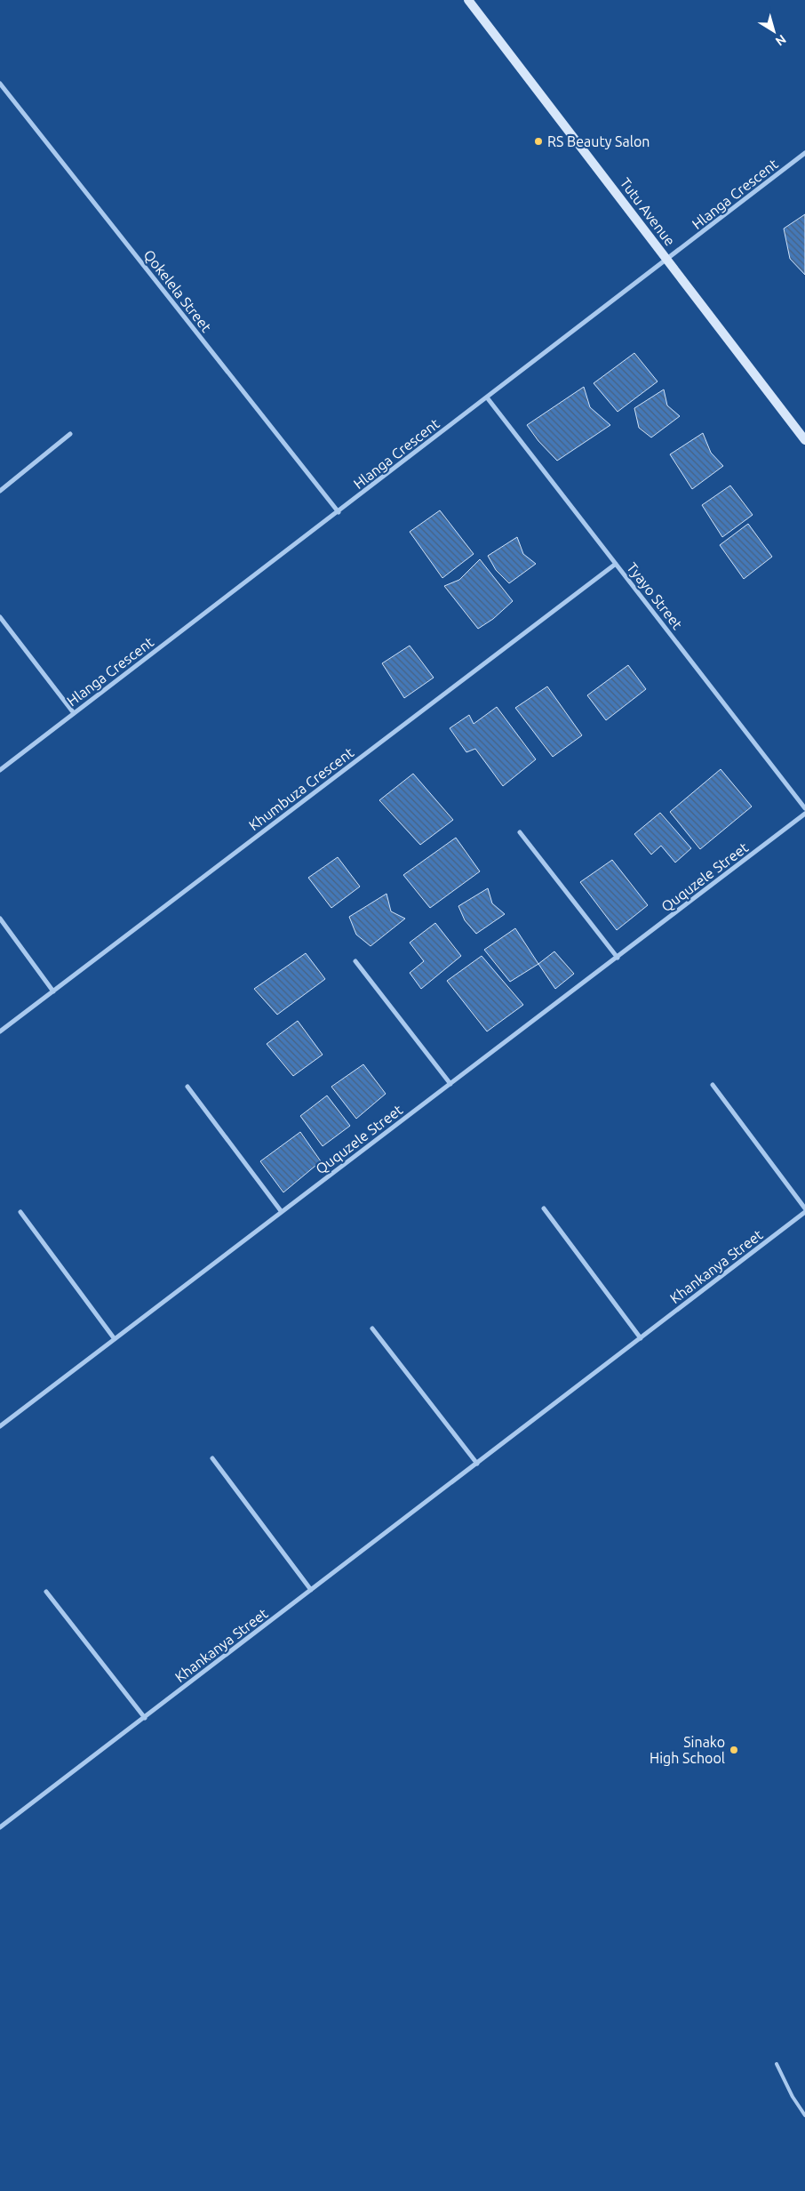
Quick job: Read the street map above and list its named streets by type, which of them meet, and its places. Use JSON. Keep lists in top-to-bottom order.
{
  "streets": {
    "street": [
      "Hlanga Crescent",
      "Tutu Avenue",
      "Qokelela Street",
      "Tyayo Street",
      "Khumbuza Crescent",
      "Ququzele Street",
      "Khankanya Street"
    ]
  },
  "crossings": [
    ["Hlanga Crescent", "Tutu Avenue"],
    ["Hlanga Crescent", "Qokelela Street"],
    ["Hlanga Crescent", "Tyayo Street"],
    ["Tyayo Street", "Khumbuza Crescent"]
  ],
  "places": ["RS Beauty Salon", "Sinako High School"],
  "north": "bottom right"
}
